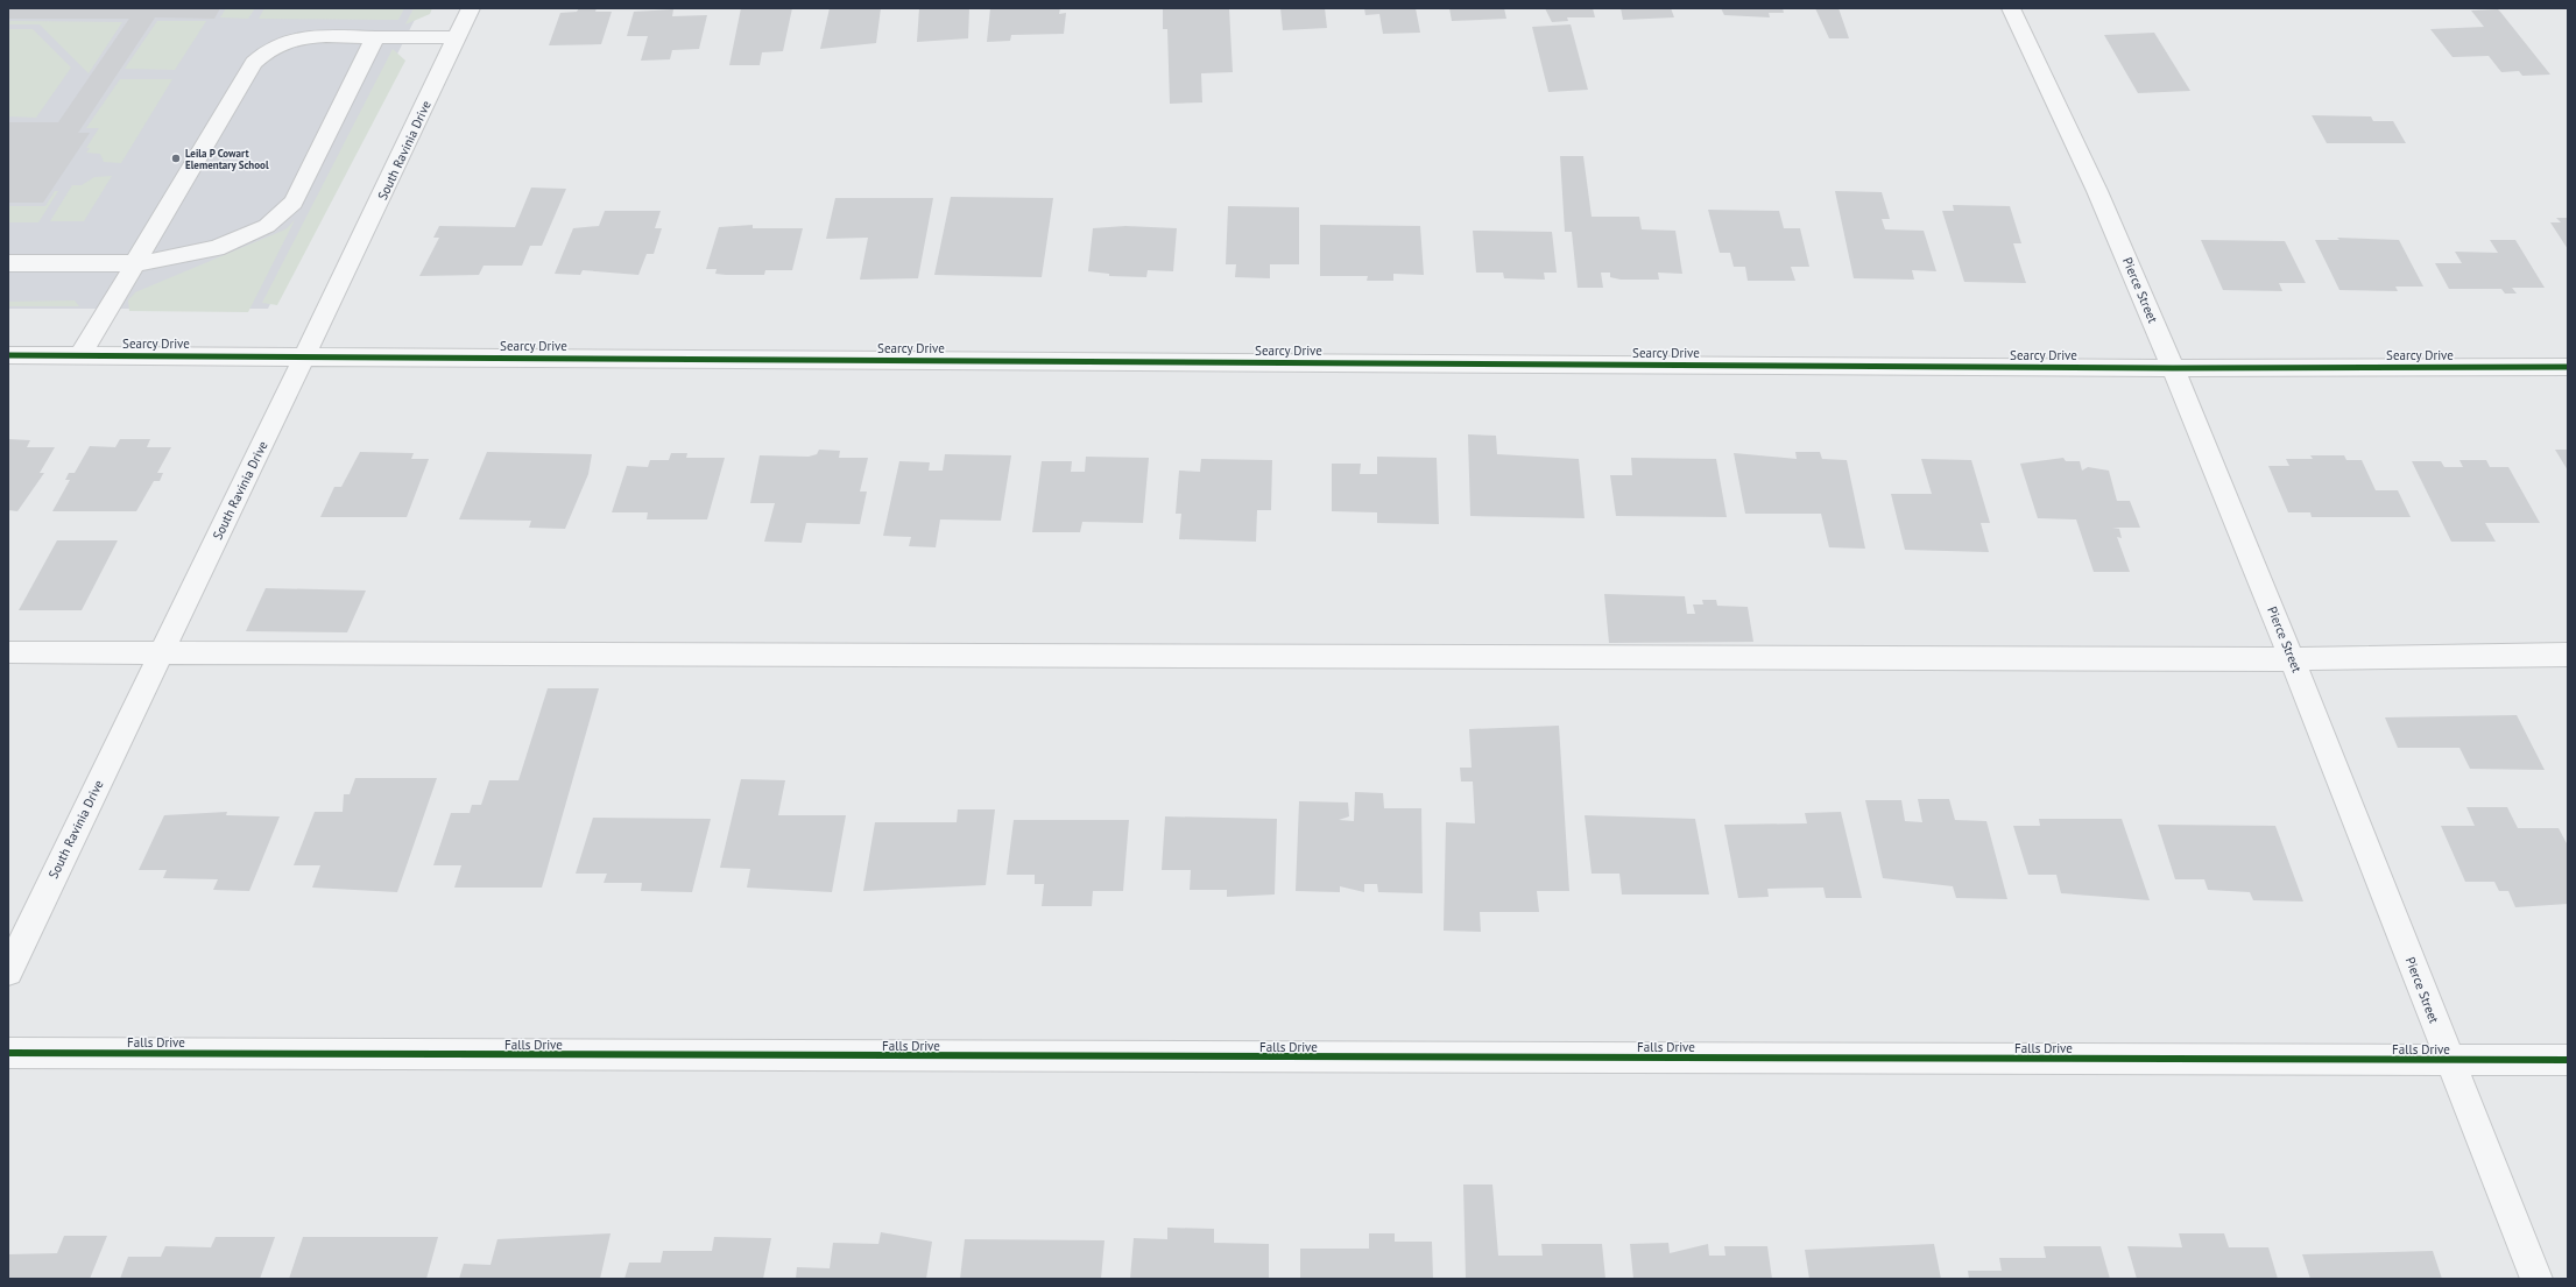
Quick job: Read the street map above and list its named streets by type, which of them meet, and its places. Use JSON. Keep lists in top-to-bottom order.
{
  "streets": {
    "street": [
      "South Ravinia Drive",
      "Pierce Street",
      "Searcy Drive",
      "Falls Drive"
    ]
  },
  "crossings": [
    ["South Ravinia Drive", "Searcy Drive"],
    ["Pierce Street", "Searcy Drive"],
    ["Pierce Street", "Falls Drive"]
  ],
  "places": ["Leila P Cowart Elementary School"]
}
